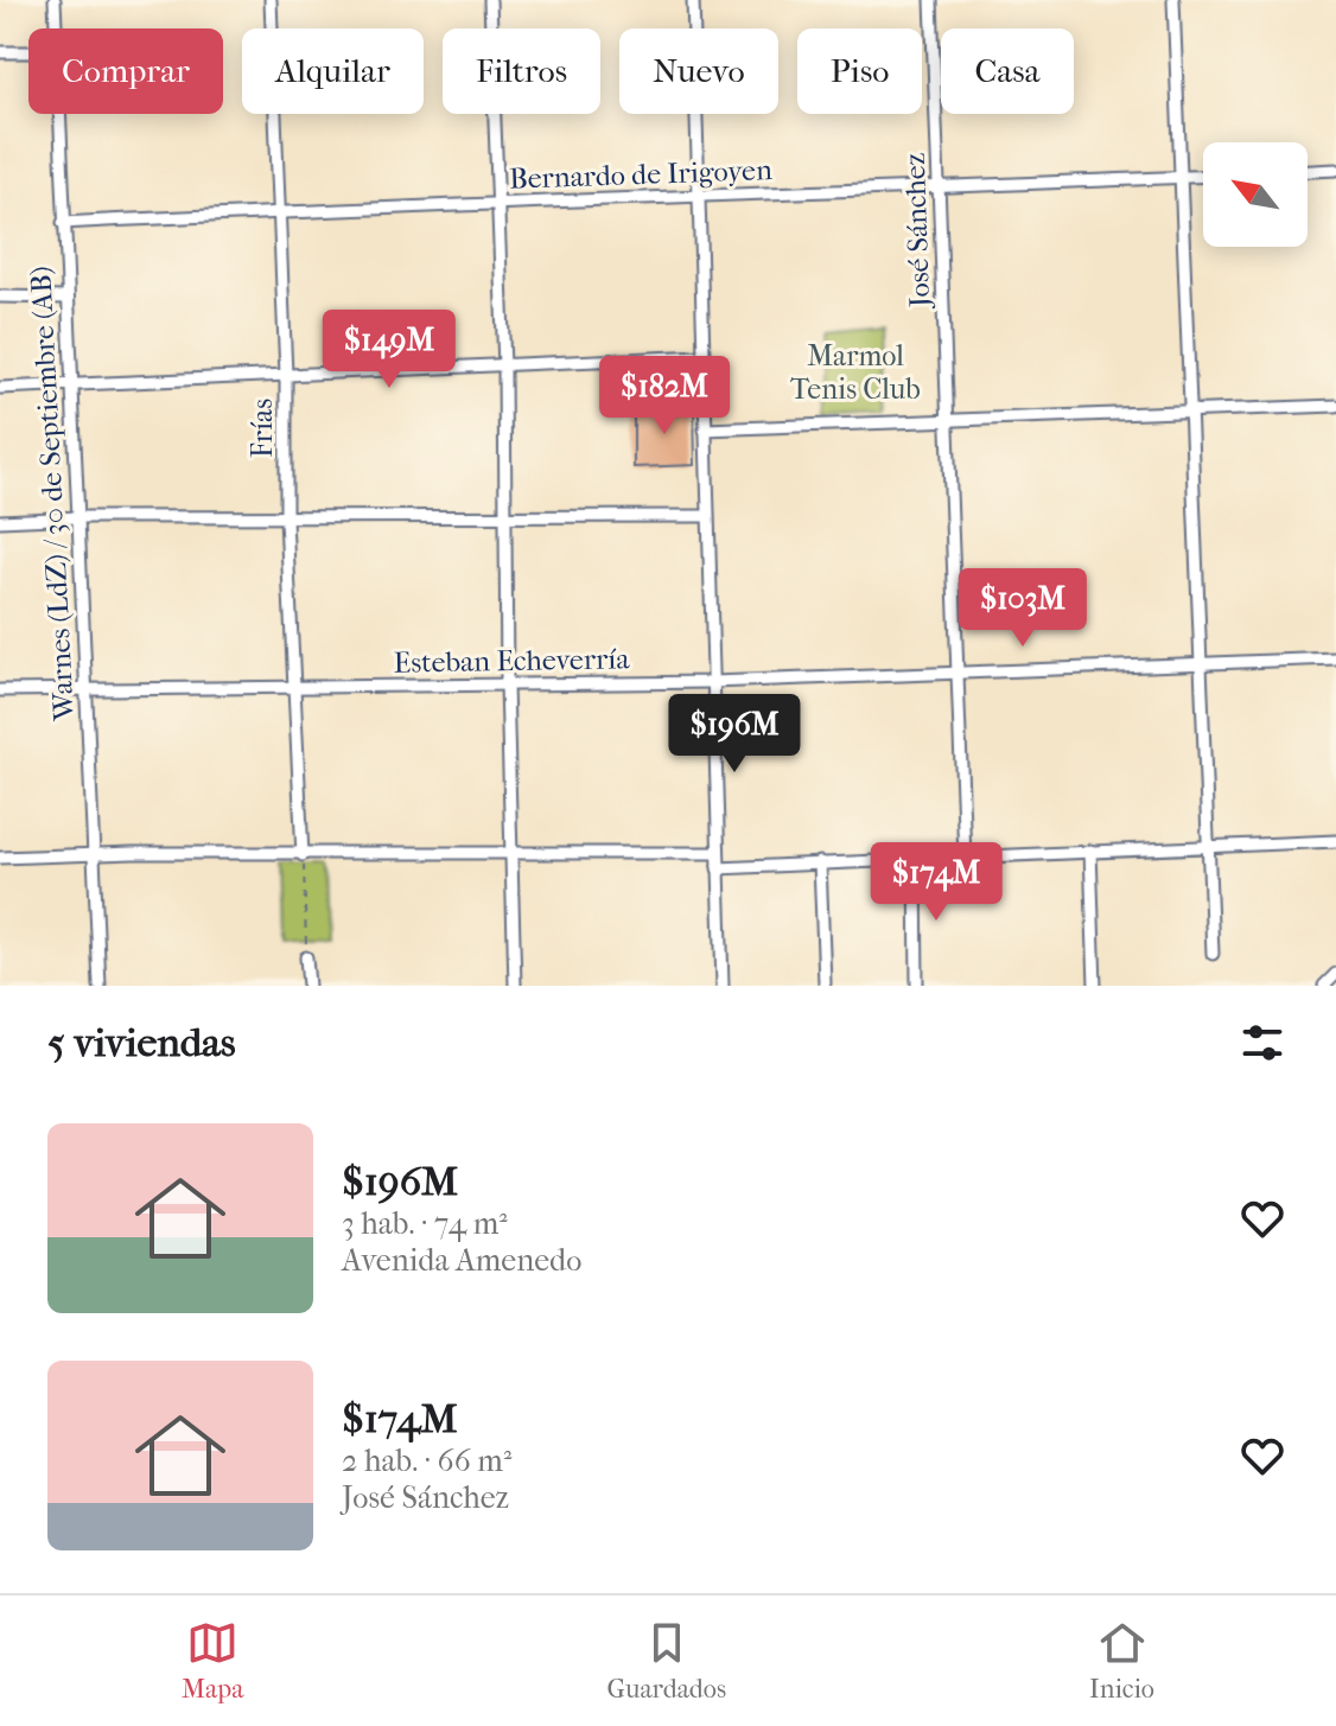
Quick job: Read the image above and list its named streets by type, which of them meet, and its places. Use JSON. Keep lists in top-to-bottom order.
{
  "streets": {
    "street": [
      "Bernardo de Irigoyen",
      "José Sánchez",
      "Frías",
      "Warnes (LdZ) / 30 de Septiembre (AB)",
      "Esteban Echeverría"
    ]
  },
  "crossings": [
    ["Bernardo de Irigoyen", "José Sánchez"],
    ["Bernardo de Irigoyen", "Frías"],
    ["Bernardo de Irigoyen", "Warnes (LdZ) / 30 de Septiembre (AB)"],
    ["José Sánchez", "Esteban Echeverría"],
    ["Frías", "Esteban Echeverría"],
    ["Warnes (LdZ) / 30 de Septiembre (AB)", "Esteban Echeverría"]
  ],
  "parks": ["Marmol Tenis Club"],
  "north": "top left",
  "page": {
    "chip": [
      "Comprar",
      "Alquilar",
      "Filtros",
      "Nuevo",
      "Piso",
      "Casa"
    ],
    "price": [
      "$149M",
      "$182M",
      "$103M",
      "$196M",
      "$174M"
    ],
    "heading": "5 viviendas",
    "list": [
      {
        "name": "$196M",
        "note": "3 hab. · 74 m² · Avenida Amenedo"
      },
      {
        "name": "$174M",
        "note": "2 hab. · 66 m² · José Sánchez"
      }
    ],
    "tabs": ["Mapa", "Guardados", "Inicio"]
  }
}
